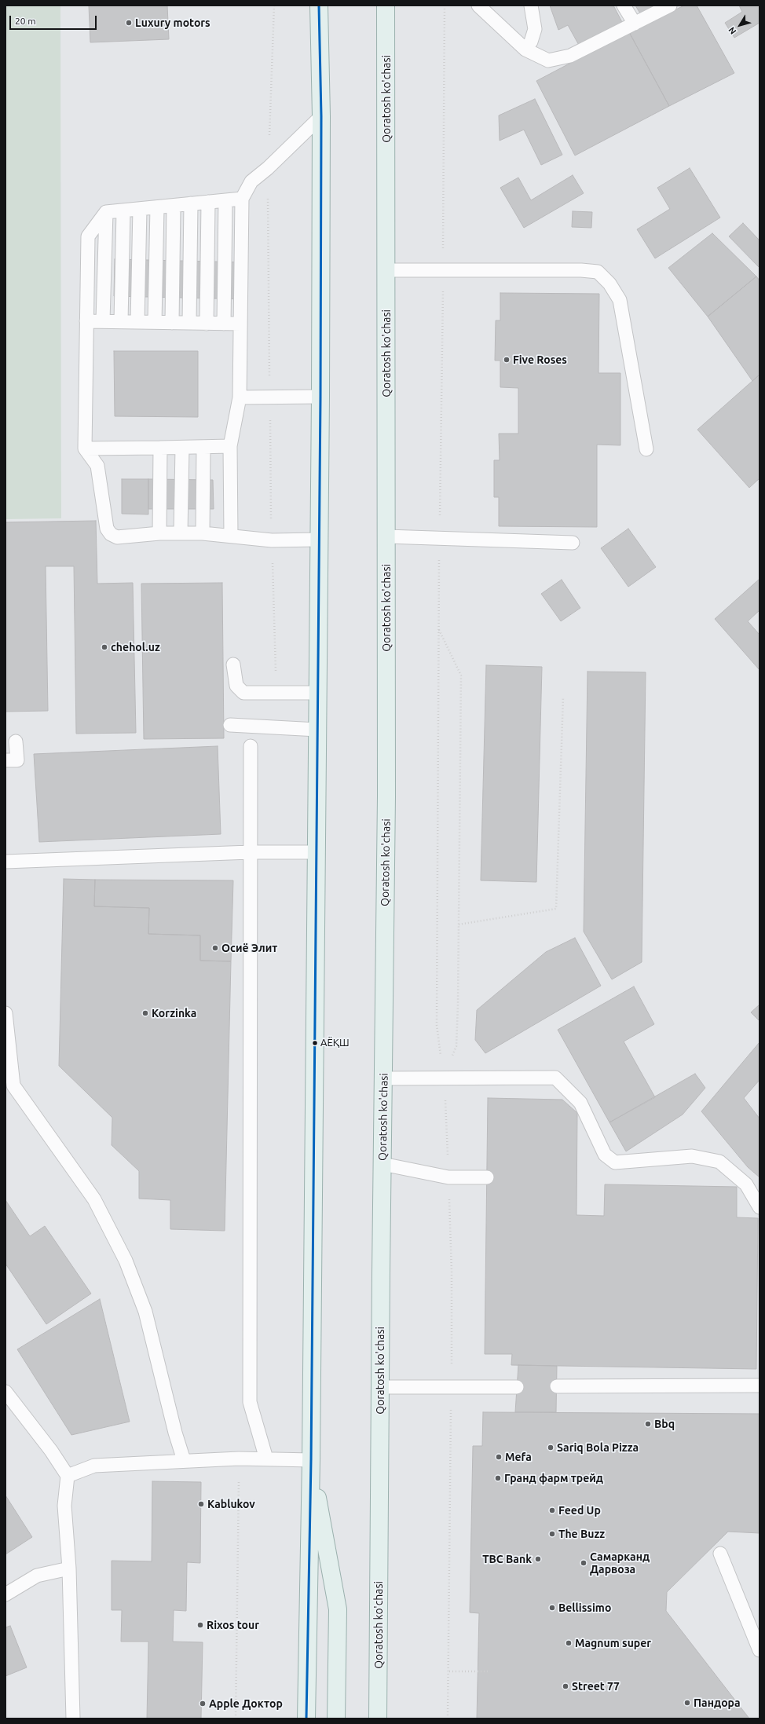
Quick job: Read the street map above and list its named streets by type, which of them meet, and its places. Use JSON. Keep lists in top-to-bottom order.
{
  "streets": {
    "main road": ["Qoratosh ko'chasi"]
  },
  "places": [
    "Luxury motors",
    "Five Roses",
    "chehol.uz",
    "Осиё Элит",
    "Korzinka",
    "АЁҚШ",
    "Bbq",
    "Sariq Bola Pizza",
    "Mefa",
    "Гранд фарм трейд",
    "Kablukov",
    "Feed Up",
    "The Buzz",
    "TBC Bank",
    "Самарканд Дарвоза",
    "Bellissimo",
    "Rixos tour",
    "Magnum super",
    "Street 77",
    "Пандора",
    "Apple Доктор"
  ],
  "scale_bar": "20 m",
  "north": "bottom left"
}
